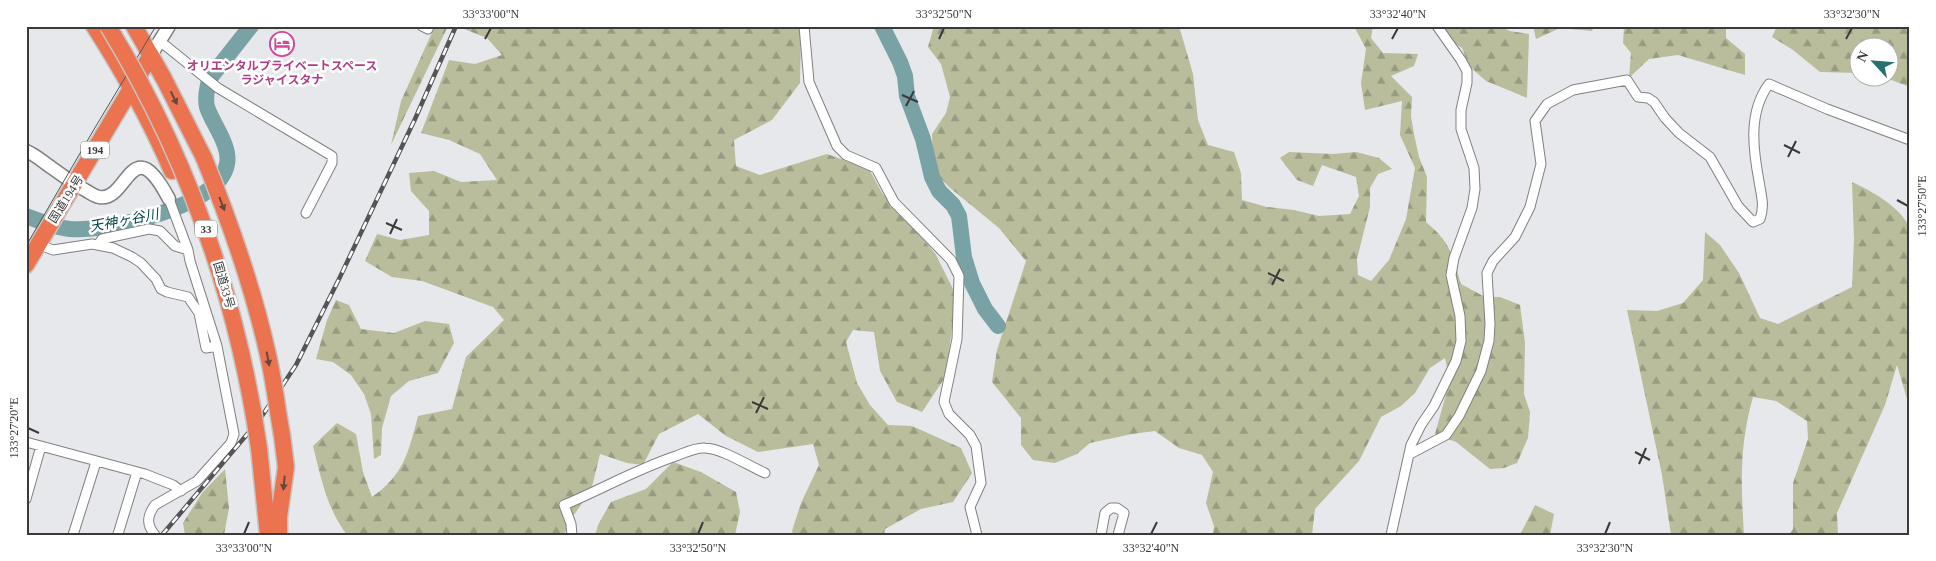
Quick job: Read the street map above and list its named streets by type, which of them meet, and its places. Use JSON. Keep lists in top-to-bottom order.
{
  "streets": {
    "highway": [
      "194",
      "国道194号",
      "33",
      "国道33号"
    ]
  },
  "water": ["天神ヶ谷川"],
  "places": {
    "hotel": ["オリエンタルプライベートスペース ラジャイスタナ"]
  },
  "north": "top left",
  "coordinates": [
    "33°33'00\"N",
    "33°32'50\"N",
    "33°32'40\"N",
    "33°32'30\"N",
    "133°27'50\"E",
    "133°27'20\"E"
  ]
}
